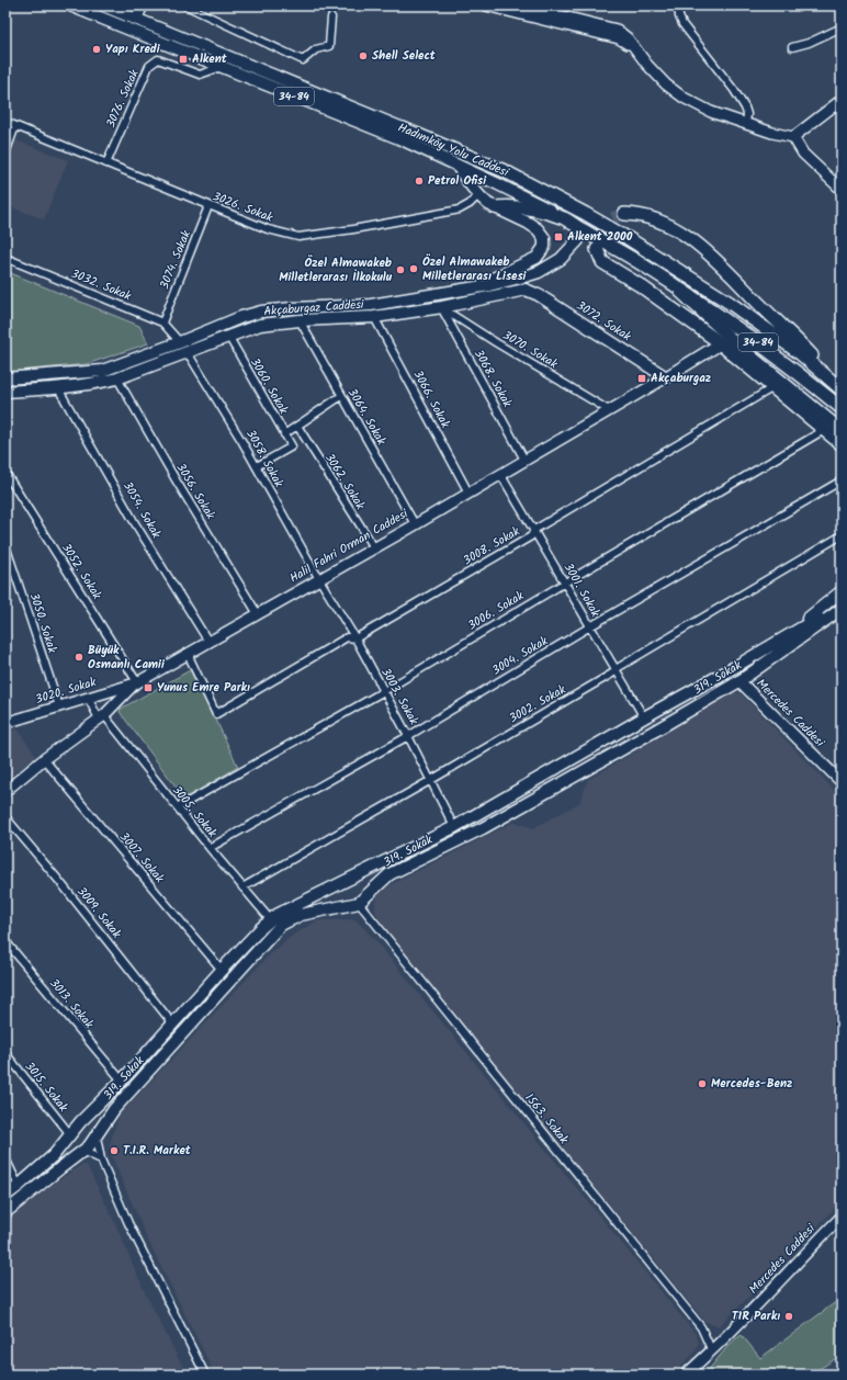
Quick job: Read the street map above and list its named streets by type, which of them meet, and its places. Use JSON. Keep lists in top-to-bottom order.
{
  "streets": {
    "highway": ["34-84", "Hadımköy Yolu Caddesi"],
    "main road": [
      "Akçaburgaz Caddesi",
      "3072. Sokak",
      "Halil Fahri Orman Caddesi",
      "319. Sokak"
    ],
    "street": [
      "3076. Sokak",
      "3026. Sokak",
      "3074. Sokak",
      "3032. Sokak",
      "3070. Sokak",
      "3068. Sokak",
      "3060. Sokak",
      "3066. Sokak",
      "3064. Sokak",
      "3058. Sokak",
      "3062. Sokak",
      "3056. Sokak",
      "3054. Sokak",
      "3008. Sokak",
      "3052. Sokak",
      "3001. Sokak",
      "3006. Sokak",
      "3050. Sokak",
      "3004. Sokak",
      "3020. Sokak",
      "3003. Sokak",
      "3002. Sokak",
      "Mercedes Caddesi",
      "3005. Sokak",
      "3007. Sokak",
      "3009. Sokak",
      "3013. Sokak",
      "3015. Sokak",
      "1563. Sokak"
    ]
  },
  "crossings": [
    ["34-84", "Hadımköy Yolu Caddesi"],
    ["3076. Sokak", "Hadımköy Yolu Caddesi"],
    ["3076. Sokak", "3026. Sokak"],
    ["3026. Sokak", "3074. Sokak"],
    ["3074. Sokak", "3032. Sokak"],
    ["3032. Sokak", "Akçaburgaz Caddesi"],
    ["3032. Sokak", "3058. Sokak"],
    ["Akçaburgaz Caddesi", "3072. Sokak"],
    ["Akçaburgaz Caddesi", "3070. Sokak"],
    ["Akçaburgaz Caddesi", "3068. Sokak"],
    ["Akçaburgaz Caddesi", "3060. Sokak"],
    ["Akçaburgaz Caddesi", "3066. Sokak"],
    ["Akçaburgaz Caddesi", "3064. Sokak"],
    ["Akçaburgaz Caddesi", "3058. Sokak"],
    ["Akçaburgaz Caddesi", "3056. Sokak"],
    ["Akçaburgaz Caddesi", "3054. Sokak"],
    ["3072. Sokak", "Halil Fahri Orman Caddesi"],
    ["3070. Sokak", "3068. Sokak"],
    ["3070. Sokak", "Halil Fahri Orman Caddesi"],
    ["3068. Sokak", "Halil Fahri Orman Caddesi"],
    ["3060. Sokak", "3058. Sokak"],
    ["3066. Sokak", "Halil Fahri Orman Caddesi"],
    ["3064. Sokak", "Halil Fahri Orman Caddesi"],
    ["3058. Sokak", "Halil Fahri Orman Caddesi"],
    ["3058. Sokak", "3003. Sokak"],
    ["3062. Sokak", "Halil Fahri Orman Caddesi"],
    ["3056. Sokak", "Halil Fahri Orman Caddesi"],
    ["3054. Sokak", "Halil Fahri Orman Caddesi"],
    ["Halil Fahri Orman Caddesi", "3008. Sokak"],
    ["Halil Fahri Orman Caddesi", "3052. Sokak"],
    ["Halil Fahri Orman Caddesi", "3001. Sokak"],
    ["Halil Fahri Orman Caddesi", "3020. Sokak"],
    ["Halil Fahri Orman Caddesi", "3003. Sokak"],
    ["Halil Fahri Orman Caddesi", "3005. Sokak"],
    ["Halil Fahri Orman Caddesi", "3007. Sokak"],
    ["3008. Sokak", "3001. Sokak"],
    ["3008. Sokak", "3003. Sokak"],
    ["3052. Sokak", "3020. Sokak"],
    ["3001. Sokak", "3006. Sokak"],
    ["3001. Sokak", "3004. Sokak"],
    ["3001. Sokak", "319. Sokak"],
    ["3001. Sokak", "3002. Sokak"],
    ["3006. Sokak", "3003. Sokak"],
    ["3006. Sokak", "3005. Sokak"],
    ["3050. Sokak", "3020. Sokak"],
    ["3004. Sokak", "3003. Sokak"],
    ["3004. Sokak", "3005. Sokak"],
    ["319. Sokak", "3003. Sokak"],
    ["319. Sokak", "Mercedes Caddesi"],
    ["319. Sokak", "3005. Sokak"],
    ["319. Sokak", "3007. Sokak"],
    ["319. Sokak", "3009. Sokak"],
    ["319. Sokak", "3013. Sokak"],
    ["319. Sokak", "3015. Sokak"],
    ["319. Sokak", "1563. Sokak"],
    ["3020. Sokak", "3005. Sokak"],
    ["3003. Sokak", "3002. Sokak"],
    ["3002. Sokak", "3005. Sokak"],
    ["Mercedes Caddesi", "1563. Sokak"]
  ],
  "places": {
    "other": [
      "Yapı Kredi",
      "Shell Select",
      "Petrol Ofisi",
      "Özel Almawakeb Milletlerarası Lisesi",
      "Özel Almawakeb Milletlerarası İlkokulu",
      "Büyük Osmanlı Camii",
      "Mercedes-Benz",
      "T.I.R. Market",
      "TIR Parkı"
    ],
    "transit": [
      "Alkent",
      "Alkent 2000",
      "Akçaburgaz",
      "Yunus Emre Parkı"
    ]
  }
}
